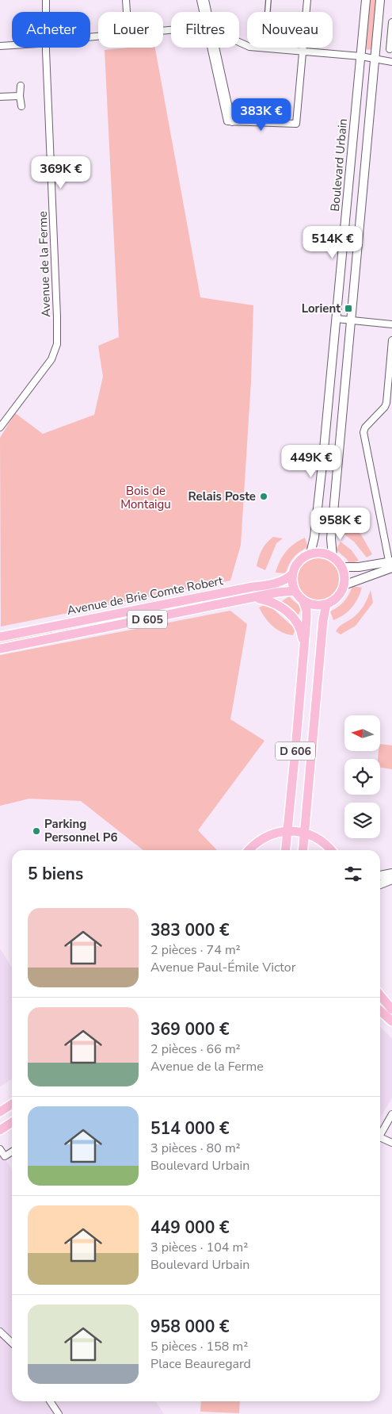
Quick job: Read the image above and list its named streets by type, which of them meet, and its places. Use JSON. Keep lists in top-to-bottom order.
{
  "streets": {
    "main road": [
      "Boulevard Urbain",
      "Avenue de Brie Comte Robert",
      "D 605",
      "D 606"
    ],
    "street": ["Avenue de la Ferme"]
  },
  "crossings": [
    ["Boulevard Urbain", "Avenue de Brie Comte Robert"],
    ["Boulevard Urbain", "D 606"],
    ["Avenue de Brie Comte Robert", "D 606"]
  ],
  "parks": ["Bois de Montaigu"],
  "places": {
    "transit": ["Lorient"],
    "other": ["Relais Poste", "Parking Personnel P6"]
  },
  "north": "left",
  "page": {
    "chip": [
      "Acheter",
      "Louer",
      "Filtres",
      "Nouveau"
    ],
    "price": [
      "383K €",
      "369K €",
      "514K €",
      "449K €",
      "958K €"
    ],
    "heading": "5 biens",
    "list": [
      {
        "name": "383 000 €",
        "note": "2 pièces · 74 m² · Avenue Paul-Émile Victor"
      },
      {
        "name": "369 000 €",
        "note": "2 pièces · 66 m² · Avenue de la Ferme"
      },
      {
        "name": "514 000 €",
        "note": "3 pièces · 80 m² · Boulevard Urbain"
      },
      {
        "name": "449 000 €",
        "note": "3 pièces · 104 m² · Boulevard Urbain"
      },
      {
        "name": "958 000 €",
        "note": "5 pièces · 158 m² · Place Beauregard"
      }
    ]
  }
}
